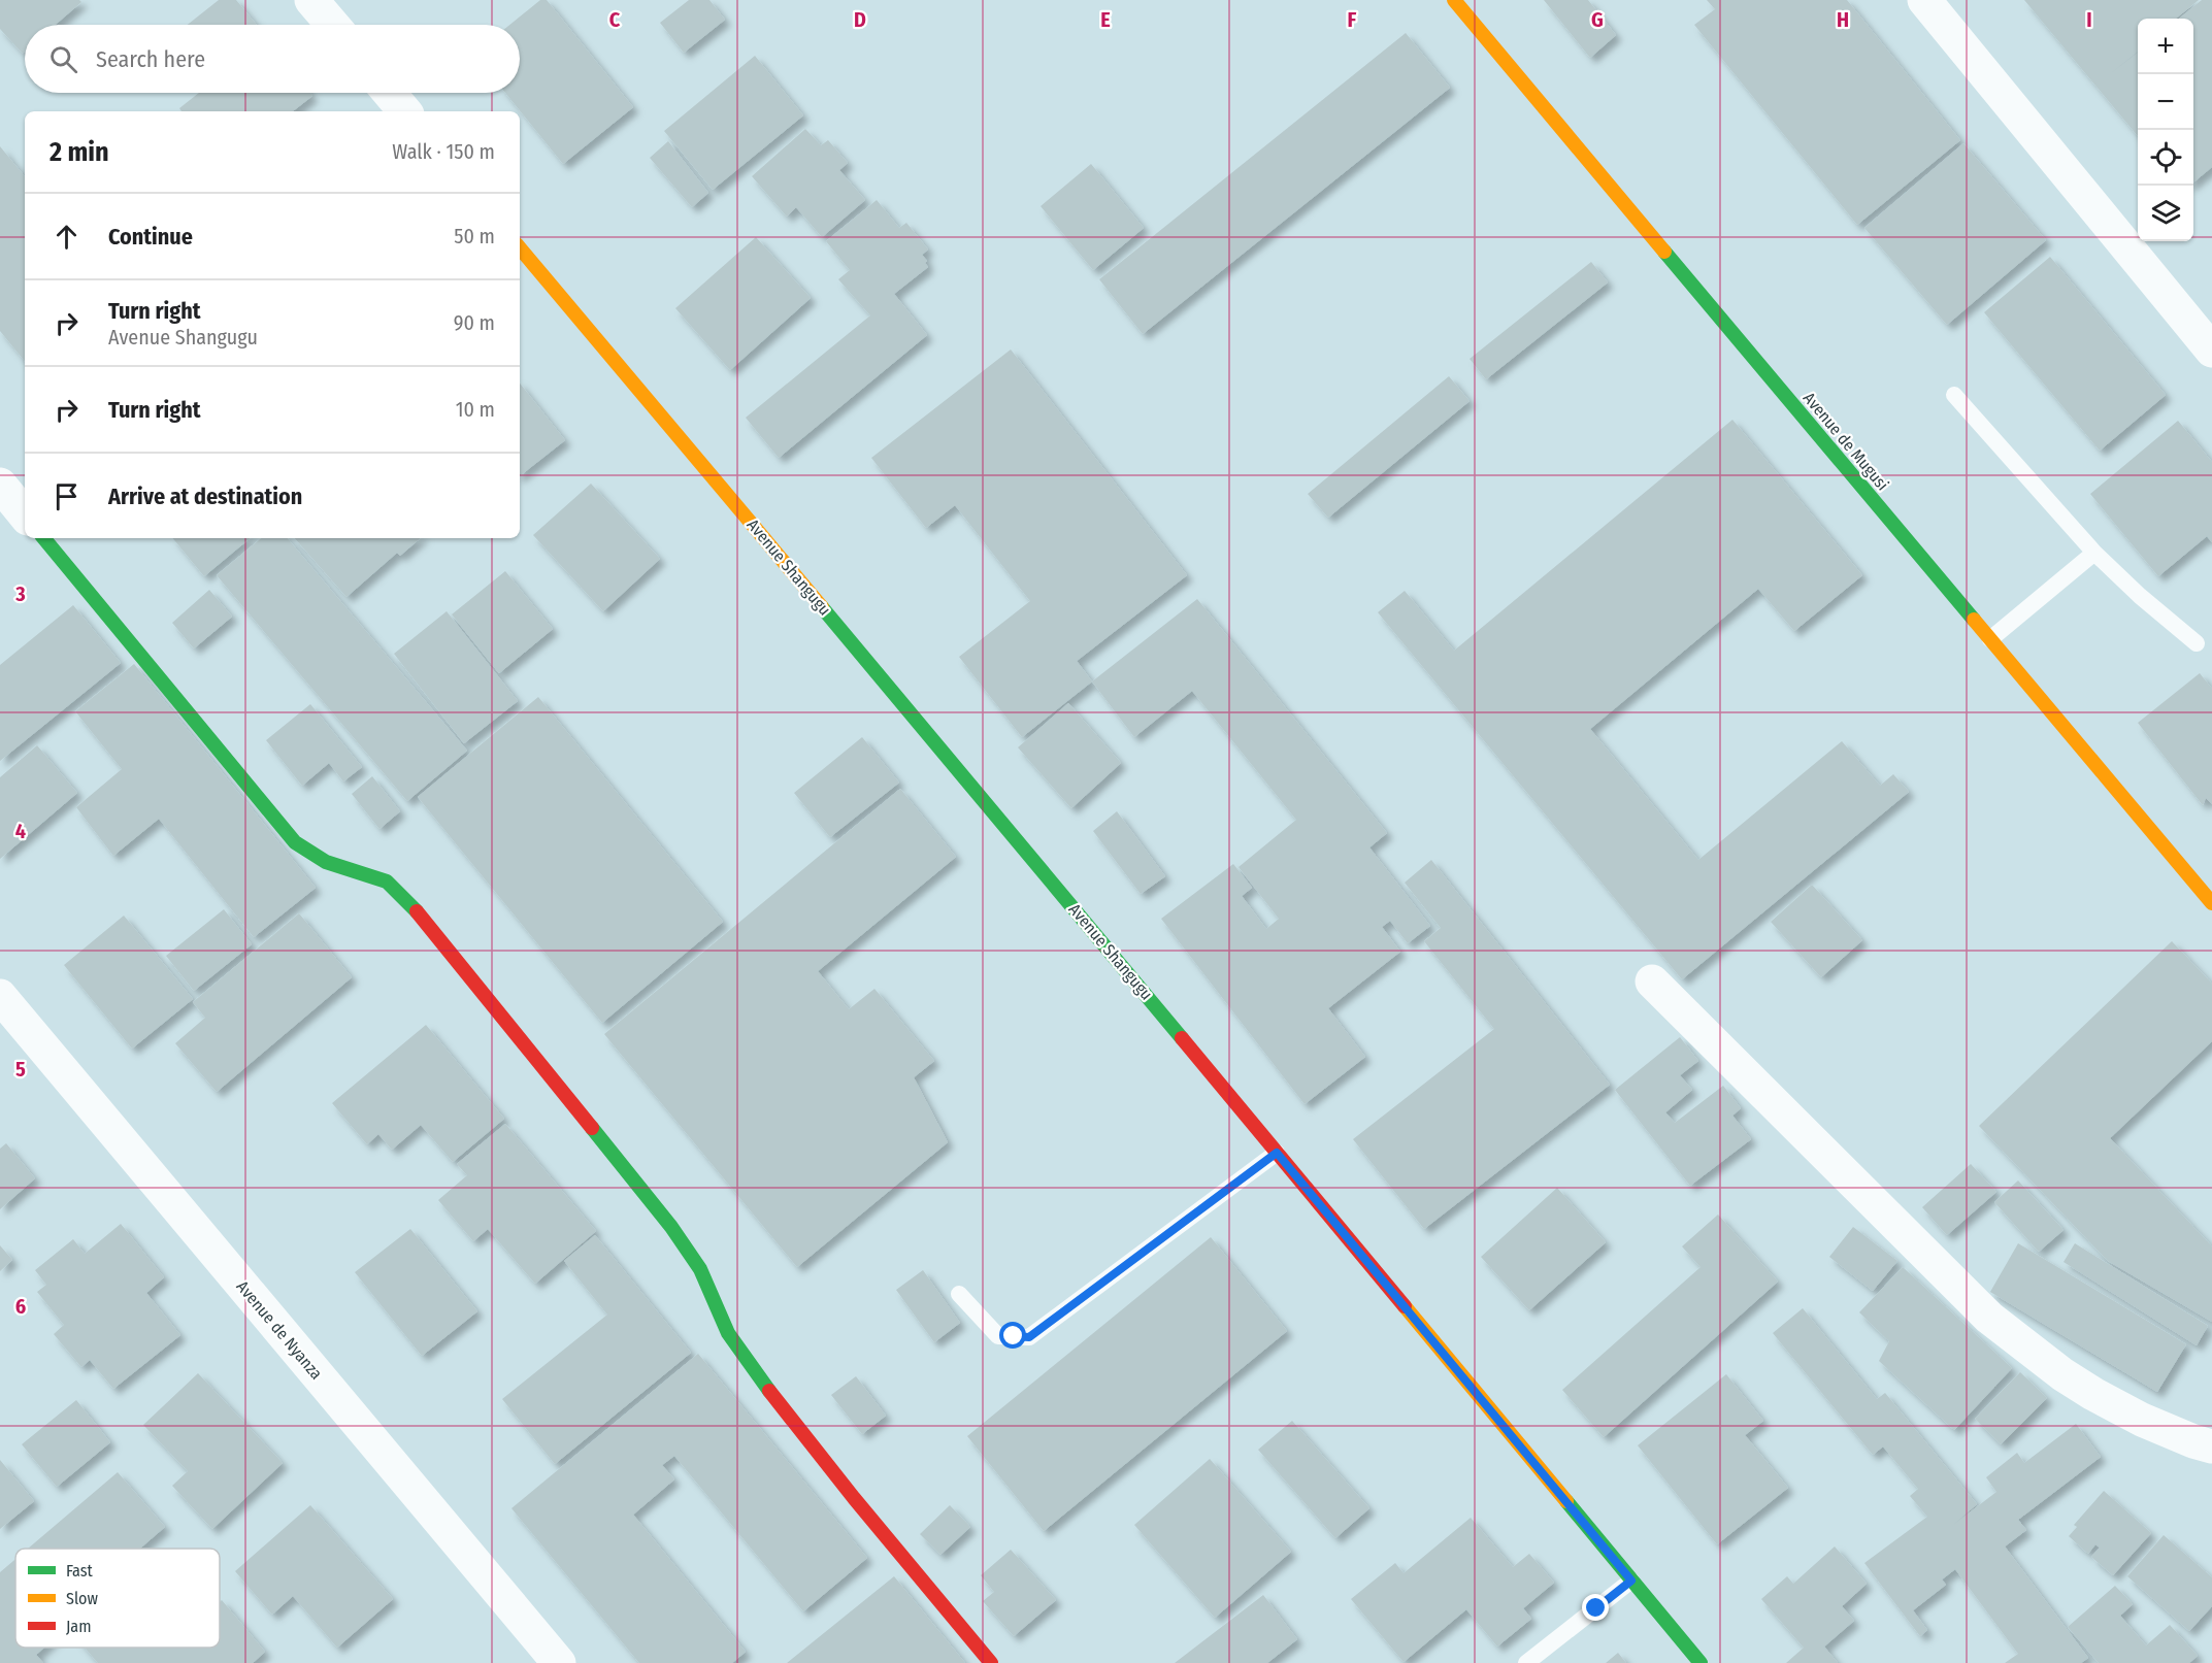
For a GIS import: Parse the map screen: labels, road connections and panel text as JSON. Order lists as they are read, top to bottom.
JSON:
{
  "streets": {
    "street": ["Avenue de Mugusi", "Avenue Shangugu", "Avenue de Nyanza"]
  },
  "legend": ["Fast", "Slow", "Jam"],
  "page": {
    "map_buttons": ["+", "−"],
    "search": "Search here",
    "heading": ["2 min", "Walk · 150 m"],
    "list": [
      ["Continue", "50 m"],
      ["Turn right", "Avenue Shangugu", "90 m"],
      ["Turn right", "10 m"],
      "Arrive at destination"
    ]
  },
  "grid": {
    "columns": [
      "C",
      "D",
      "E",
      "F",
      "G",
      "H",
      "I"
    ],
    "rows": [
      "3",
      "4",
      "5",
      "6"
    ]
  }
}
